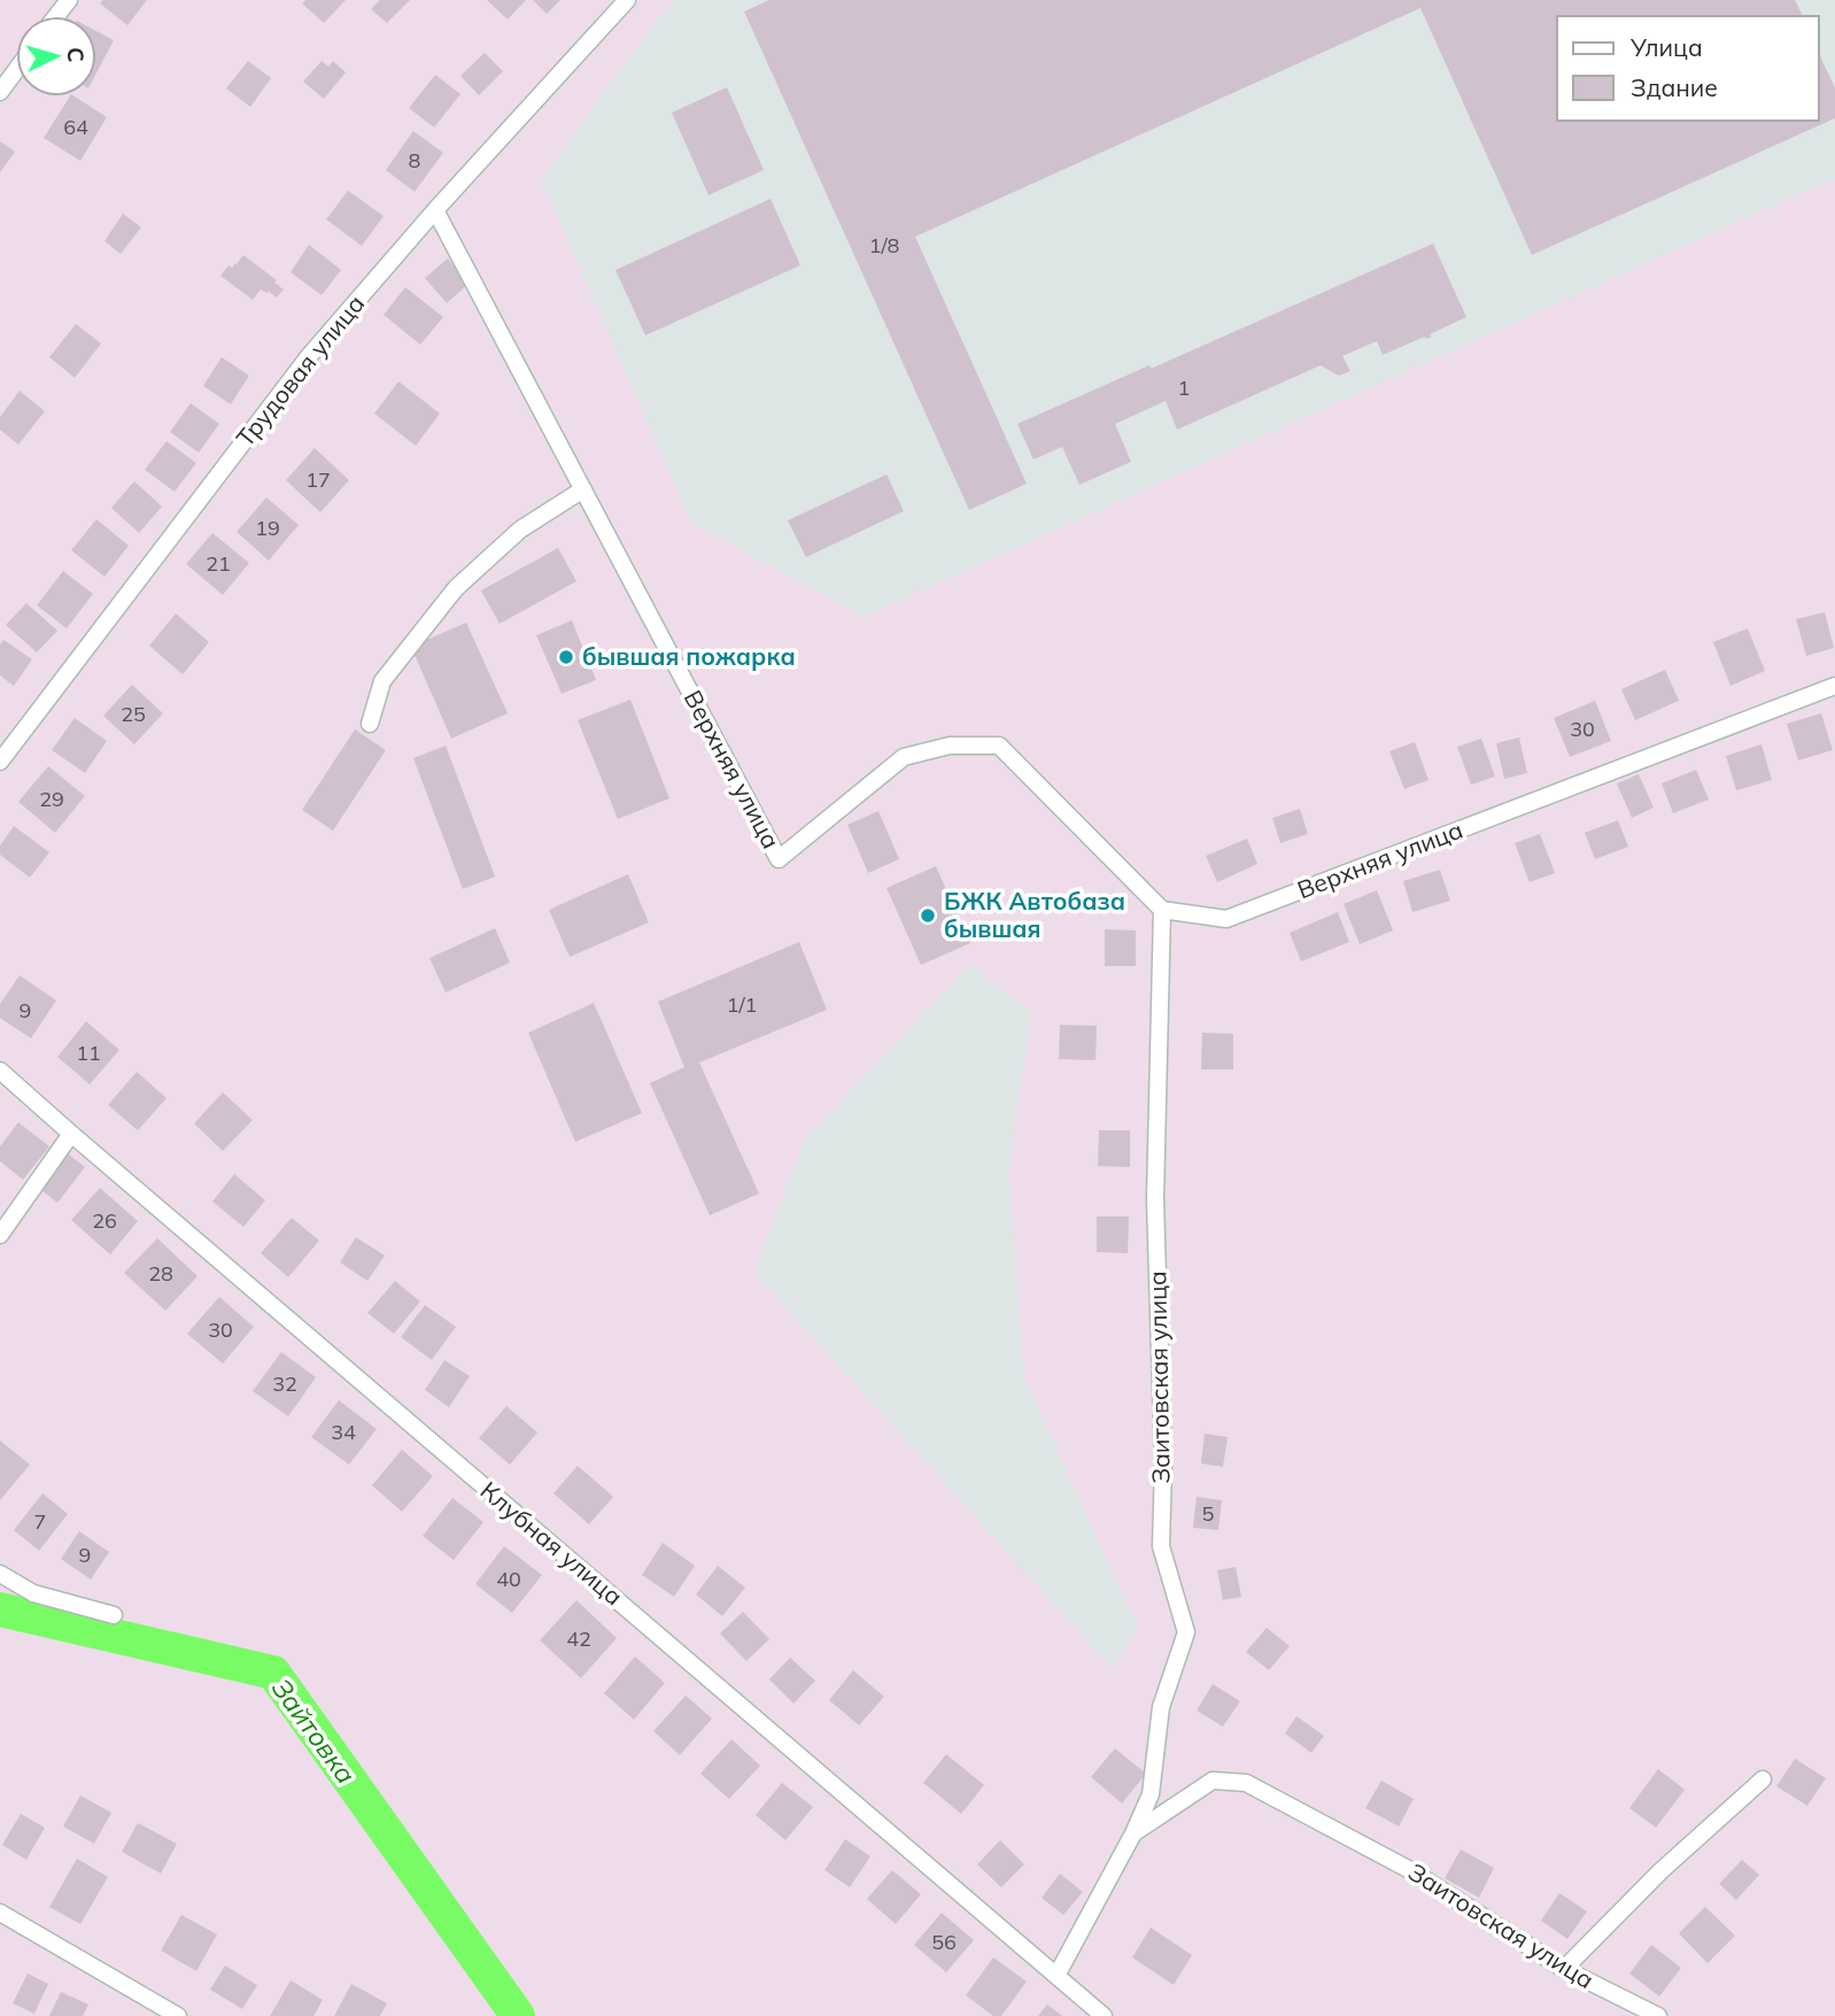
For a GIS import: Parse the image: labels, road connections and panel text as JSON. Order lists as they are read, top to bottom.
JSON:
{
  "streets": {
    "street": [
      "Трудовая улица",
      "Верхняя улица",
      "Заитовская улица",
      "Клубная улица"
    ]
  },
  "crossings": [
    ["Трудовая улица", "Верхняя улица"],
    ["Верхняя улица", "Заитовская улица"],
    ["Заитовская улица", "Клубная улица"]
  ],
  "water": ["Зайтовка"],
  "places": ["бывшая пожарка", "БЖК Автобаза бывшая"],
  "house_numbers": [
    "64",
    "8",
    "1/8",
    "1",
    "17",
    "19",
    "21",
    "25",
    "30",
    "29",
    "1/1",
    "9",
    "11",
    "26",
    "28",
    "30",
    "32",
    "34",
    "5",
    "7",
    "9",
    "40",
    "42",
    "56"
  ],
  "legend": ["Улица", "Здание"],
  "north": "right"
}
